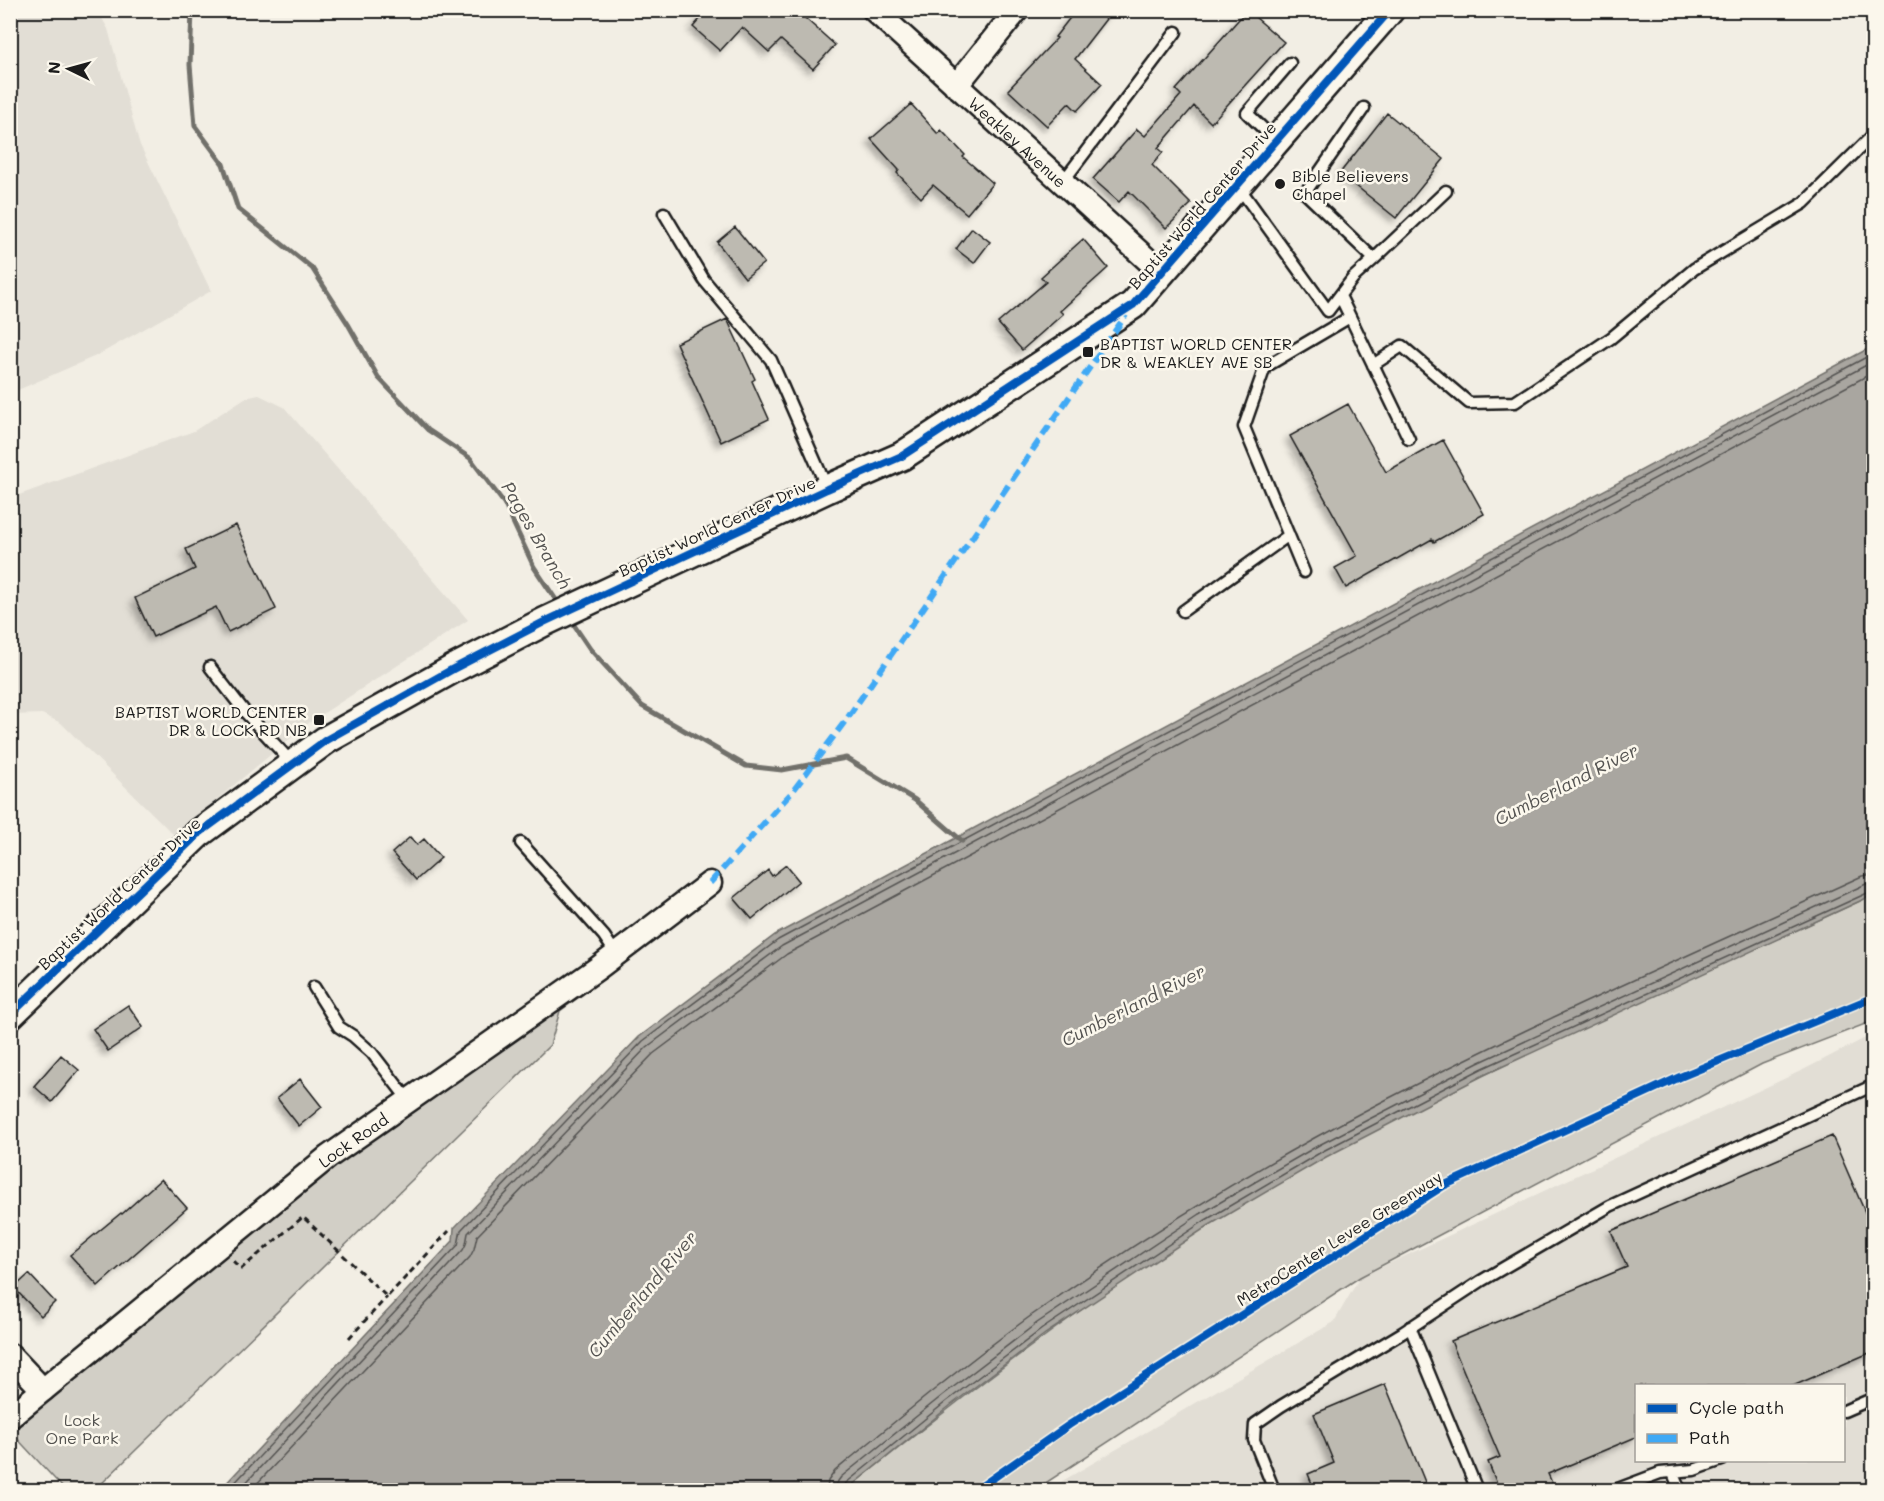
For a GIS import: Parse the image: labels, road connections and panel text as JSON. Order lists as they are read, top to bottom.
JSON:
{
  "streets": {
    "street": ["Weakley Avenue", "Baptist World Center Drive", "Lock Road"],
    "cycle path": ["MetroCenter Levee Greenway"]
  },
  "crossings": [
    ["Weakley Avenue", "Baptist World Center Drive"]
  ],
  "water": ["Pages Branch", "Cumberland River"],
  "parks": ["Lock One Park"],
  "places": {
    "other": ["Bible Believers Chapel"],
    "transit": ["BAPTIST WORLD CENTER DR & WEAKLEY AVE SB", "BAPTIST WORLD CENTER DR & LOCK RD NB"]
  },
  "legend": ["Cycle path", "Path"],
  "north": "left"
}
